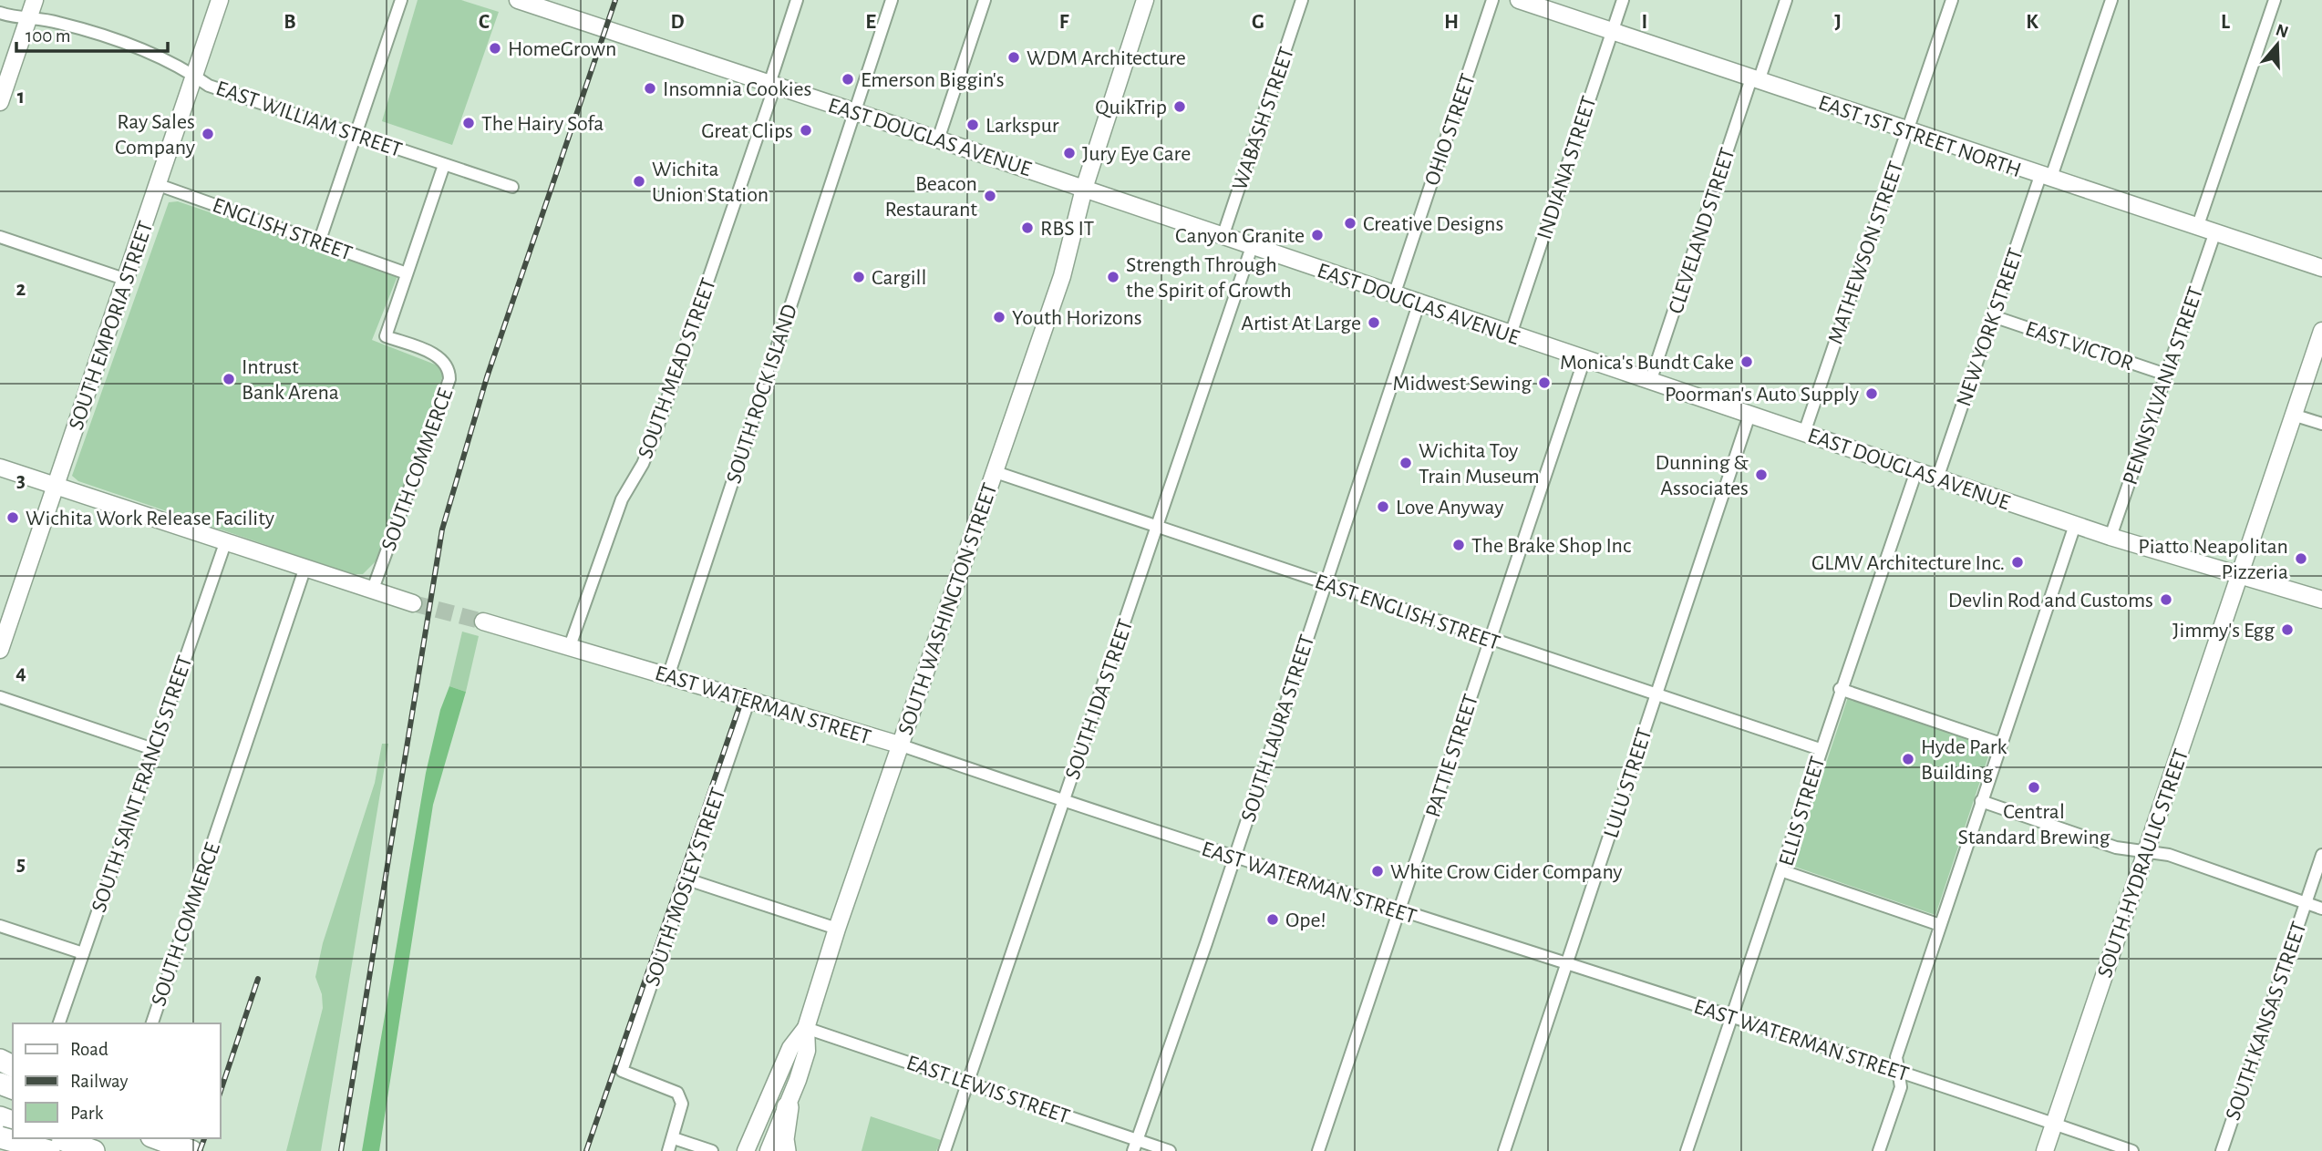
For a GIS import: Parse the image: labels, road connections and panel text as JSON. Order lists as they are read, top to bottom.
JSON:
{
  "streets": {
    "street": [
      "EAST WILLIAM STREET",
      "WABASH STREET",
      "OHIO STREET",
      "EAST 1ST STREET NORTH",
      "EAST DOUGLAS AVENUE",
      "INDIANA STREET",
      "ENGLISH STREET",
      "CLEVELAND STREET",
      "MATHEWSON STREET",
      "SOUTH EMPORIA STREET",
      "NEW YORK STREET",
      "EAST VICTOR",
      "SOUTH MEAD STREET",
      "PENNSYLVANIA STREET",
      "SOUTH ROCK ISLAND",
      "SOUTH COMMERCE",
      "SOUTH WASHINGTON STREET",
      "EAST ENGLISH STREET",
      "SOUTH IDA STREET",
      "EAST WATERMAN STREET",
      "SOUTH LAURA STREET",
      "PATTIE STREET",
      "LULU STREET",
      "SOUTH SAINT FRANCIS STREET",
      "ELLIS STREET",
      "SOUTH HYDRAULIC STREET",
      "SOUTH MOSLEY STREET",
      "SOUTH KANSAS STREET",
      "EAST LEWIS STREET"
    ]
  },
  "crossings": [
    ["EAST WILLIAM STREET", "SOUTH EMPORIA STREET"],
    ["EAST WILLIAM STREET", "SOUTH COMMERCE"],
    ["WABASH STREET", "EAST DOUGLAS AVENUE"],
    ["OHIO STREET", "EAST DOUGLAS AVENUE"],
    ["EAST 1ST STREET NORTH", "INDIANA STREET"],
    ["EAST 1ST STREET NORTH", "CLEVELAND STREET"],
    ["EAST 1ST STREET NORTH", "MATHEWSON STREET"],
    ["EAST 1ST STREET NORTH", "NEW YORK STREET"],
    ["EAST 1ST STREET NORTH", "PENNSYLVANIA STREET"],
    ["EAST DOUGLAS AVENUE", "INDIANA STREET"],
    ["EAST DOUGLAS AVENUE", "CLEVELAND STREET"],
    ["EAST DOUGLAS AVENUE", "MATHEWSON STREET"],
    ["EAST DOUGLAS AVENUE", "NEW YORK STREET"],
    ["EAST DOUGLAS AVENUE", "SOUTH MEAD STREET"],
    ["EAST DOUGLAS AVENUE", "PENNSYLVANIA STREET"],
    ["EAST DOUGLAS AVENUE", "SOUTH ROCK ISLAND"],
    ["EAST DOUGLAS AVENUE", "SOUTH WASHINGTON STREET"],
    ["EAST DOUGLAS AVENUE", "SOUTH IDA STREET"],
    ["EAST DOUGLAS AVENUE", "SOUTH LAURA STREET"],
    ["EAST DOUGLAS AVENUE", "PATTIE STREET"],
    ["EAST DOUGLAS AVENUE", "LULU STREET"],
    ["EAST DOUGLAS AVENUE", "ELLIS STREET"],
    ["EAST DOUGLAS AVENUE", "SOUTH HYDRAULIC STREET"],
    ["ENGLISH STREET", "SOUTH EMPORIA STREET"],
    ["ENGLISH STREET", "SOUTH COMMERCE"],
    ["NEW YORK STREET", "EAST VICTOR"],
    ["EAST VICTOR", "PENNSYLVANIA STREET"],
    ["SOUTH MEAD STREET", "EAST WATERMAN STREET"],
    ["SOUTH ROCK ISLAND", "EAST WATERMAN STREET"],
    ["SOUTH WASHINGTON STREET", "EAST ENGLISH STREET"],
    ["SOUTH WASHINGTON STREET", "EAST WATERMAN STREET"],
    ["SOUTH WASHINGTON STREET", "EAST LEWIS STREET"],
    ["EAST ENGLISH STREET", "SOUTH IDA STREET"],
    ["EAST ENGLISH STREET", "SOUTH LAURA STREET"],
    ["EAST ENGLISH STREET", "PATTIE STREET"],
    ["EAST ENGLISH STREET", "LULU STREET"],
    ["EAST ENGLISH STREET", "ELLIS STREET"],
    ["SOUTH IDA STREET", "EAST WATERMAN STREET"],
    ["SOUTH IDA STREET", "EAST LEWIS STREET"],
    ["EAST WATERMAN STREET", "SOUTH LAURA STREET"],
    ["EAST WATERMAN STREET", "PATTIE STREET"],
    ["EAST WATERMAN STREET", "LULU STREET"],
    ["EAST WATERMAN STREET", "ELLIS STREET"],
    ["EAST WATERMAN STREET", "SOUTH HYDRAULIC STREET"],
    ["EAST WATERMAN STREET", "SOUTH MOSLEY STREET"],
    ["SOUTH LAURA STREET", "EAST LEWIS STREET"]
  ],
  "places": [
    "HomeGrown",
    "WDM Architecture",
    "Emerson Biggin's",
    "Insomnia Cookies",
    "QuikTrip",
    "The Hairy Sofa",
    "Larkspur",
    "Great Clips",
    "Ray Sales Company",
    "Jury Eye Care",
    "Wichita Union Station",
    "Beacon Restaurant",
    "Creative Designs",
    "RBS IT",
    "Canyon Granite",
    "Cargill",
    "Strength Through the Spirit of Growth",
    "Youth Horizons",
    "Artist At Large",
    "Monica's Bundt Cake",
    "Intrust Bank Arena",
    "Midwest Sewing",
    "Poorman's Auto Supply",
    "Wichita Toy Train Museum",
    "Dunning & Associates",
    "Love Anyway",
    "Wichita Work Release Facility",
    "The Brake Shop Inc",
    "Piatto Neapolitan Pizzeria",
    "GLMV Architecture Inc.",
    "Devlin Rod and Customs",
    "Jimmy's Egg",
    "Hyde Park Building",
    "Central Standard Brewing",
    "White Crow Cider Company",
    "Ope!"
  ],
  "legend": ["Road", "Railway", "Park"],
  "scale_bar": "100 m",
  "north": "top",
  "grid": {
    "columns": [
      "B",
      "C",
      "D",
      "E",
      "F",
      "G",
      "H",
      "I",
      "J",
      "K",
      "L"
    ],
    "rows": [
      "1",
      "2",
      "3",
      "4",
      "5"
    ]
  }
}
